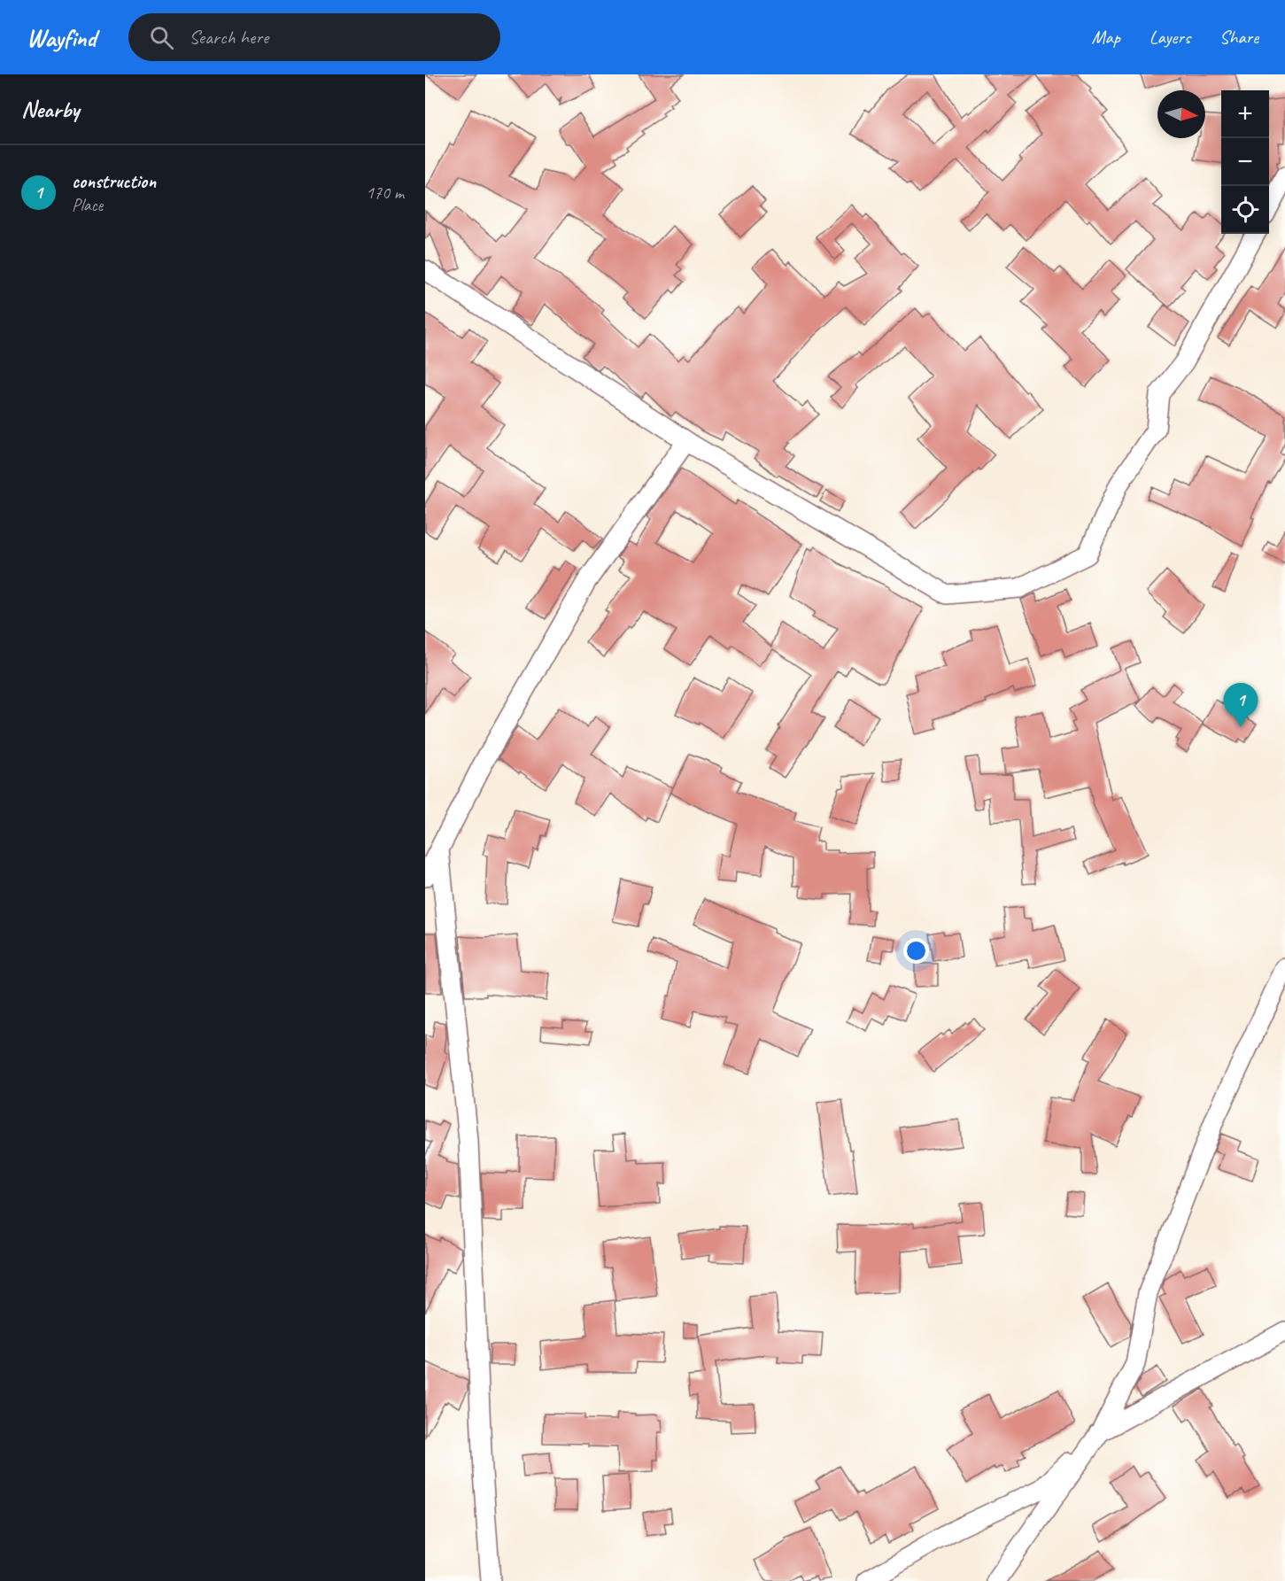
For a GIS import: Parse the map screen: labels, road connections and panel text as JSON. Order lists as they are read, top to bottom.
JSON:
{
  "north": "right",
  "page": {
    "header": "Wayfind",
    "search": "Search here",
    "nav": ["Map", "Layers", "Share"],
    "heading": "Nearby",
    "map_buttons": ["+", "−"],
    "list": [
      {
        "mark": "1",
        "name": "construction",
        "note": "Place",
        "value": "170 m"
      }
    ],
    "pins": "1"
  }
}
